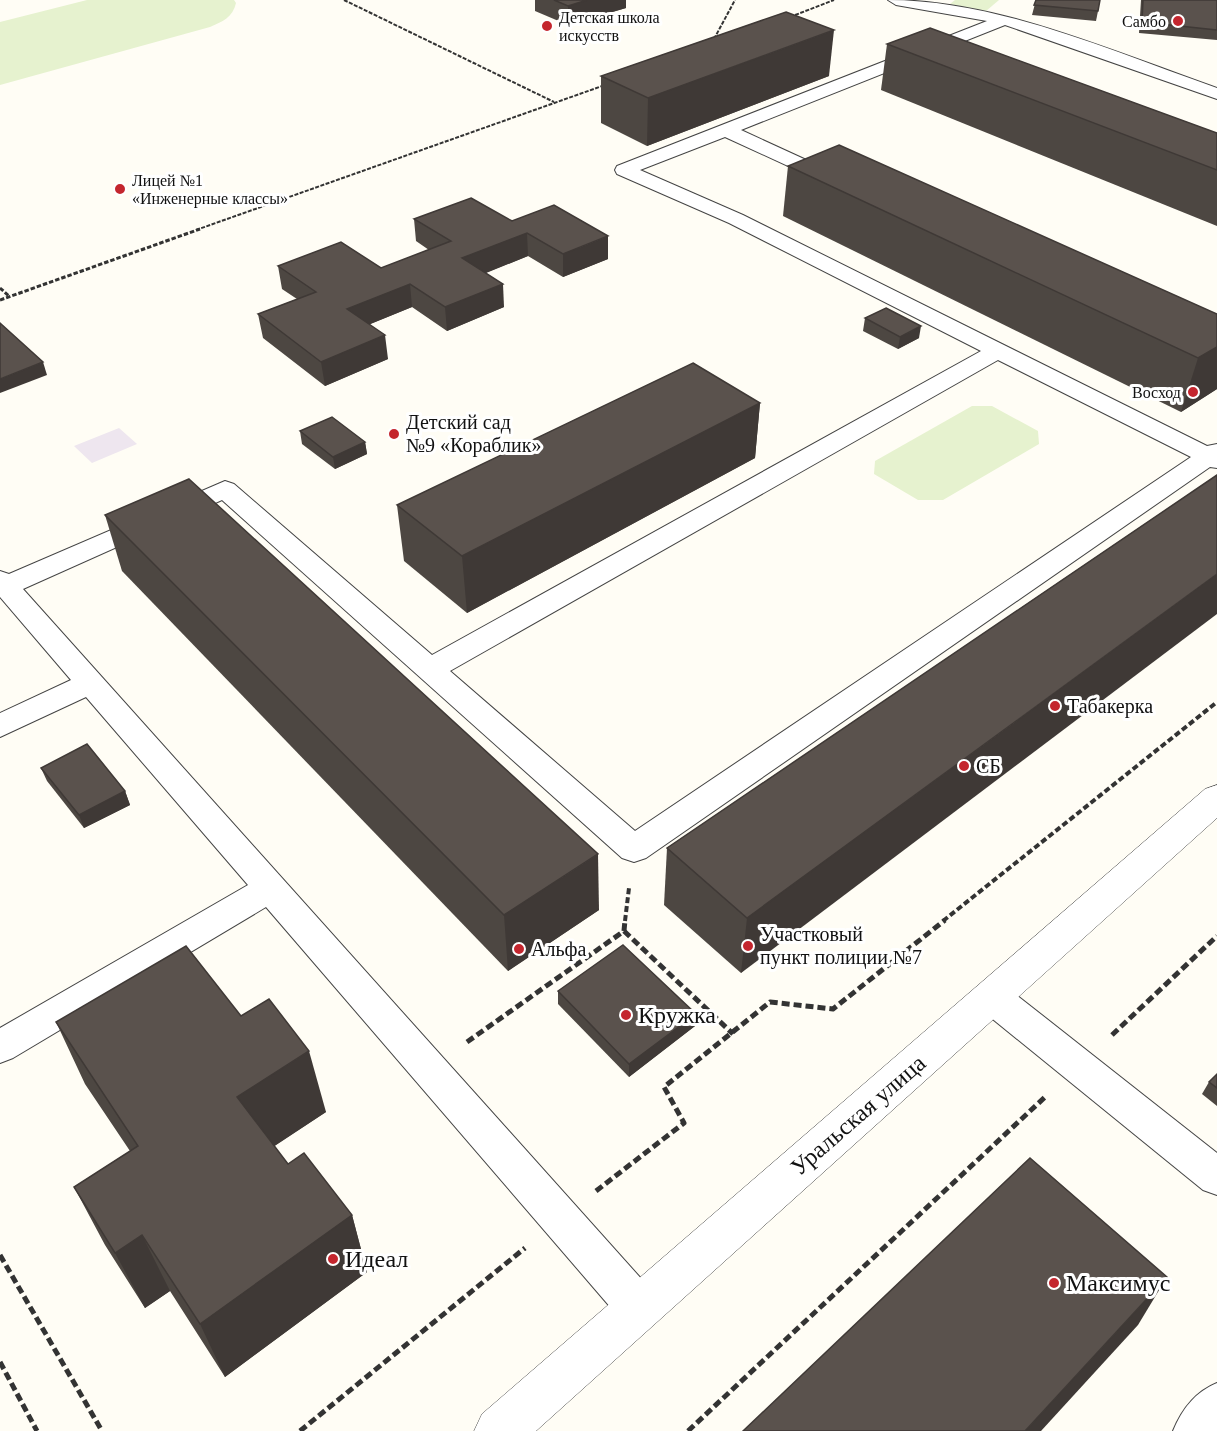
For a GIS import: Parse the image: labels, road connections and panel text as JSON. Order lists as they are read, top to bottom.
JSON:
{
  "streets": {
    "street": ["Уральская улица"]
  },
  "places": [
    "Самбо",
    "Детская школа искусств",
    "Лицей №1 «Инженерные классы»",
    "Восход",
    "Детский сад №9 «Кораблик»",
    "Табакерка",
    "СБ",
    "Участковый пункт полиции №7",
    "Альфа",
    "Кружка",
    "Идеал",
    "Максимус"
  ]
}
